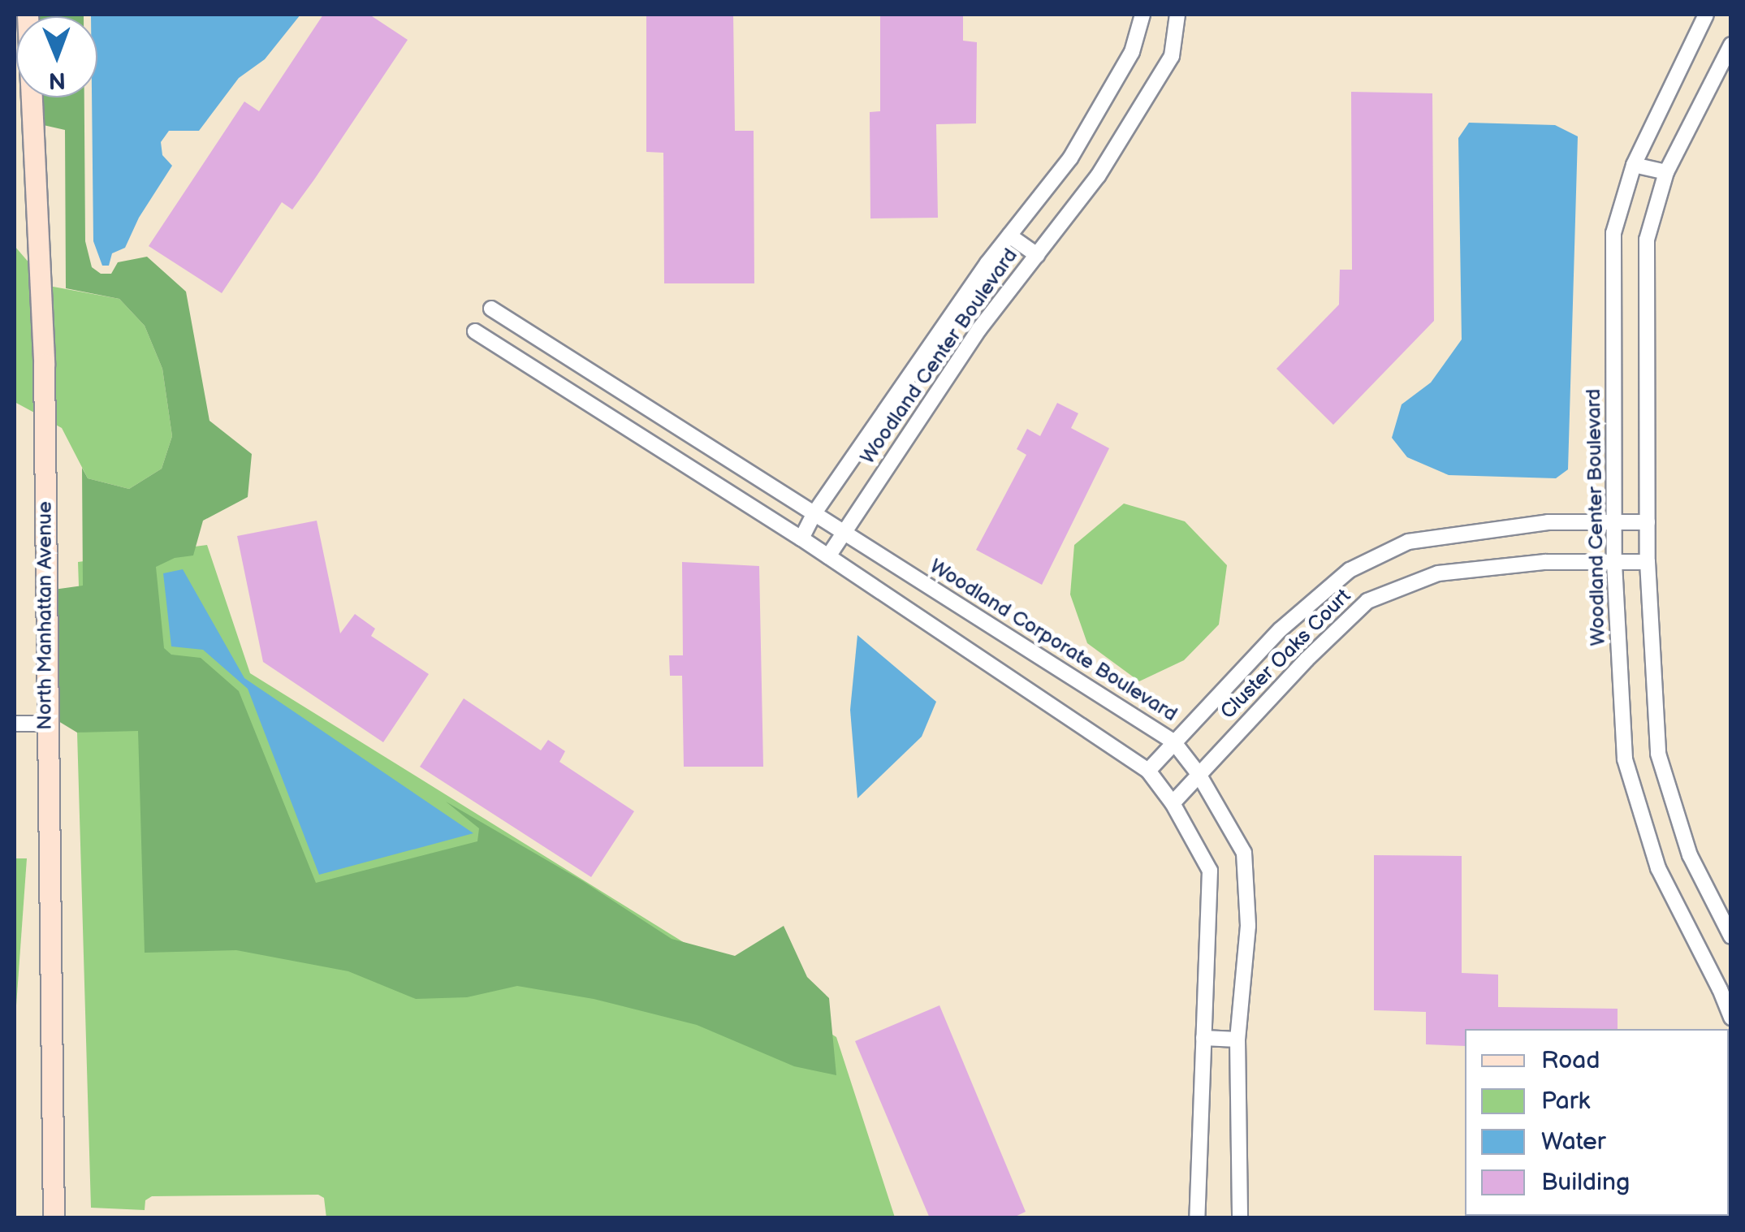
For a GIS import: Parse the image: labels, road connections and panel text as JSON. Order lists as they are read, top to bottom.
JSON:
{
  "streets": {
    "street": [
      "Woodland Center Boulevard",
      "North Manhattan Avenue",
      "Woodland Corporate Boulevard",
      "Cluster Oaks Court"
    ]
  },
  "crossings": [
    ["Woodland Center Boulevard", "Woodland Corporate Boulevard"],
    ["Woodland Center Boulevard", "Cluster Oaks Court"],
    ["Woodland Corporate Boulevard", "Cluster Oaks Court"]
  ],
  "legend": [
    "Road",
    "Park",
    "Water",
    "Building"
  ],
  "north": "bottom"
}
